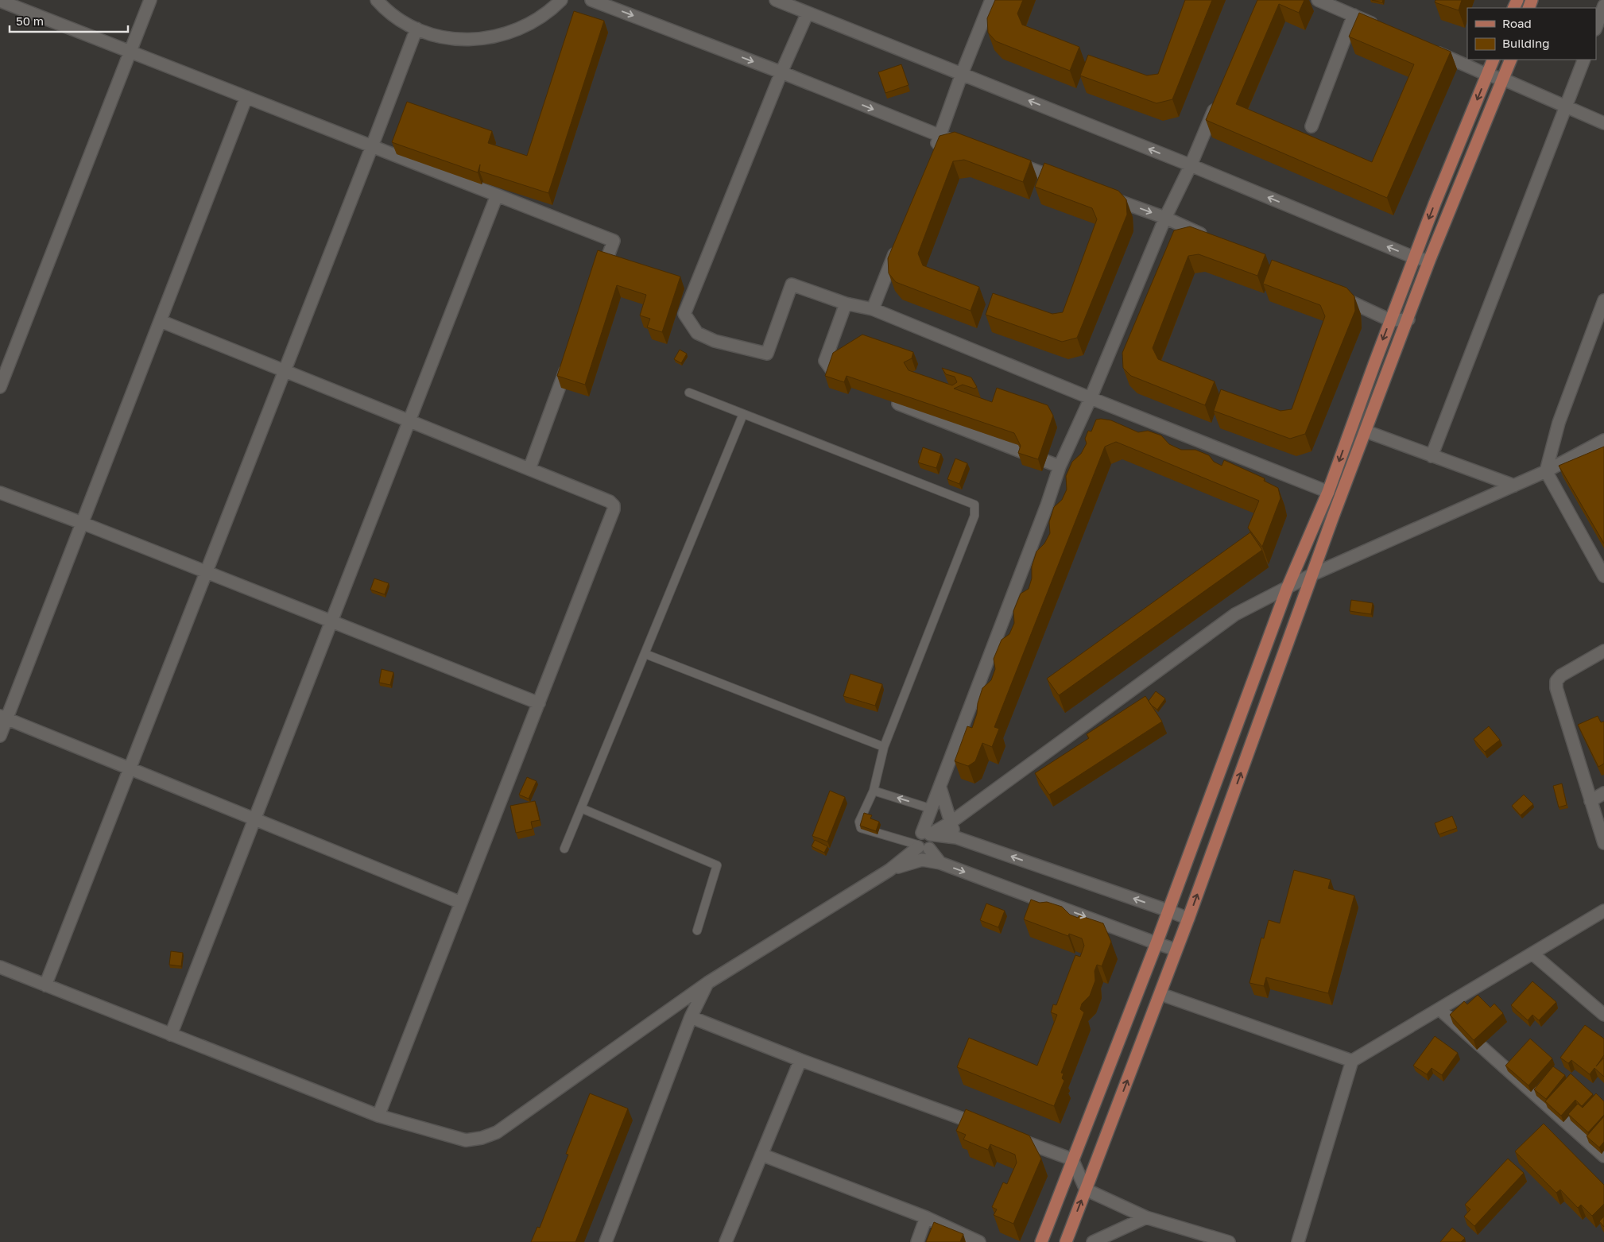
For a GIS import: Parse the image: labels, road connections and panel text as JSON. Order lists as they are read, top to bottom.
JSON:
{
  "legend": ["Road", "Building"],
  "scale_bar": "50 m"
}
